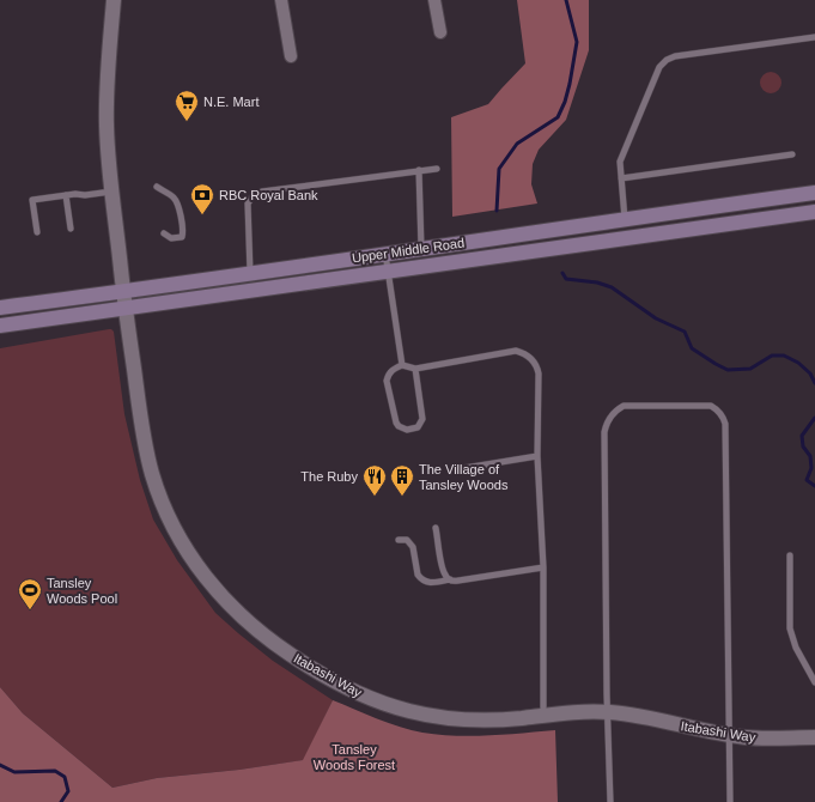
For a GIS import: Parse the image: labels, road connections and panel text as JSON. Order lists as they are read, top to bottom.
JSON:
{
  "streets": {
    "main road": ["Upper Middle Road"],
    "street": ["Itabashi Way"]
  },
  "crossings": [
    ["Upper Middle Road", "Itabashi Way"]
  ],
  "parks": ["Tansley Woods Forest"],
  "places": {
    "supermarket": ["N.E. Mart"],
    "bank": ["RBC Royal Bank"],
    "restaurant": ["The Ruby"],
    "building": ["The Village of Tansley Woods"],
    "sports": ["Tansley Woods Pool"]
  }
}
